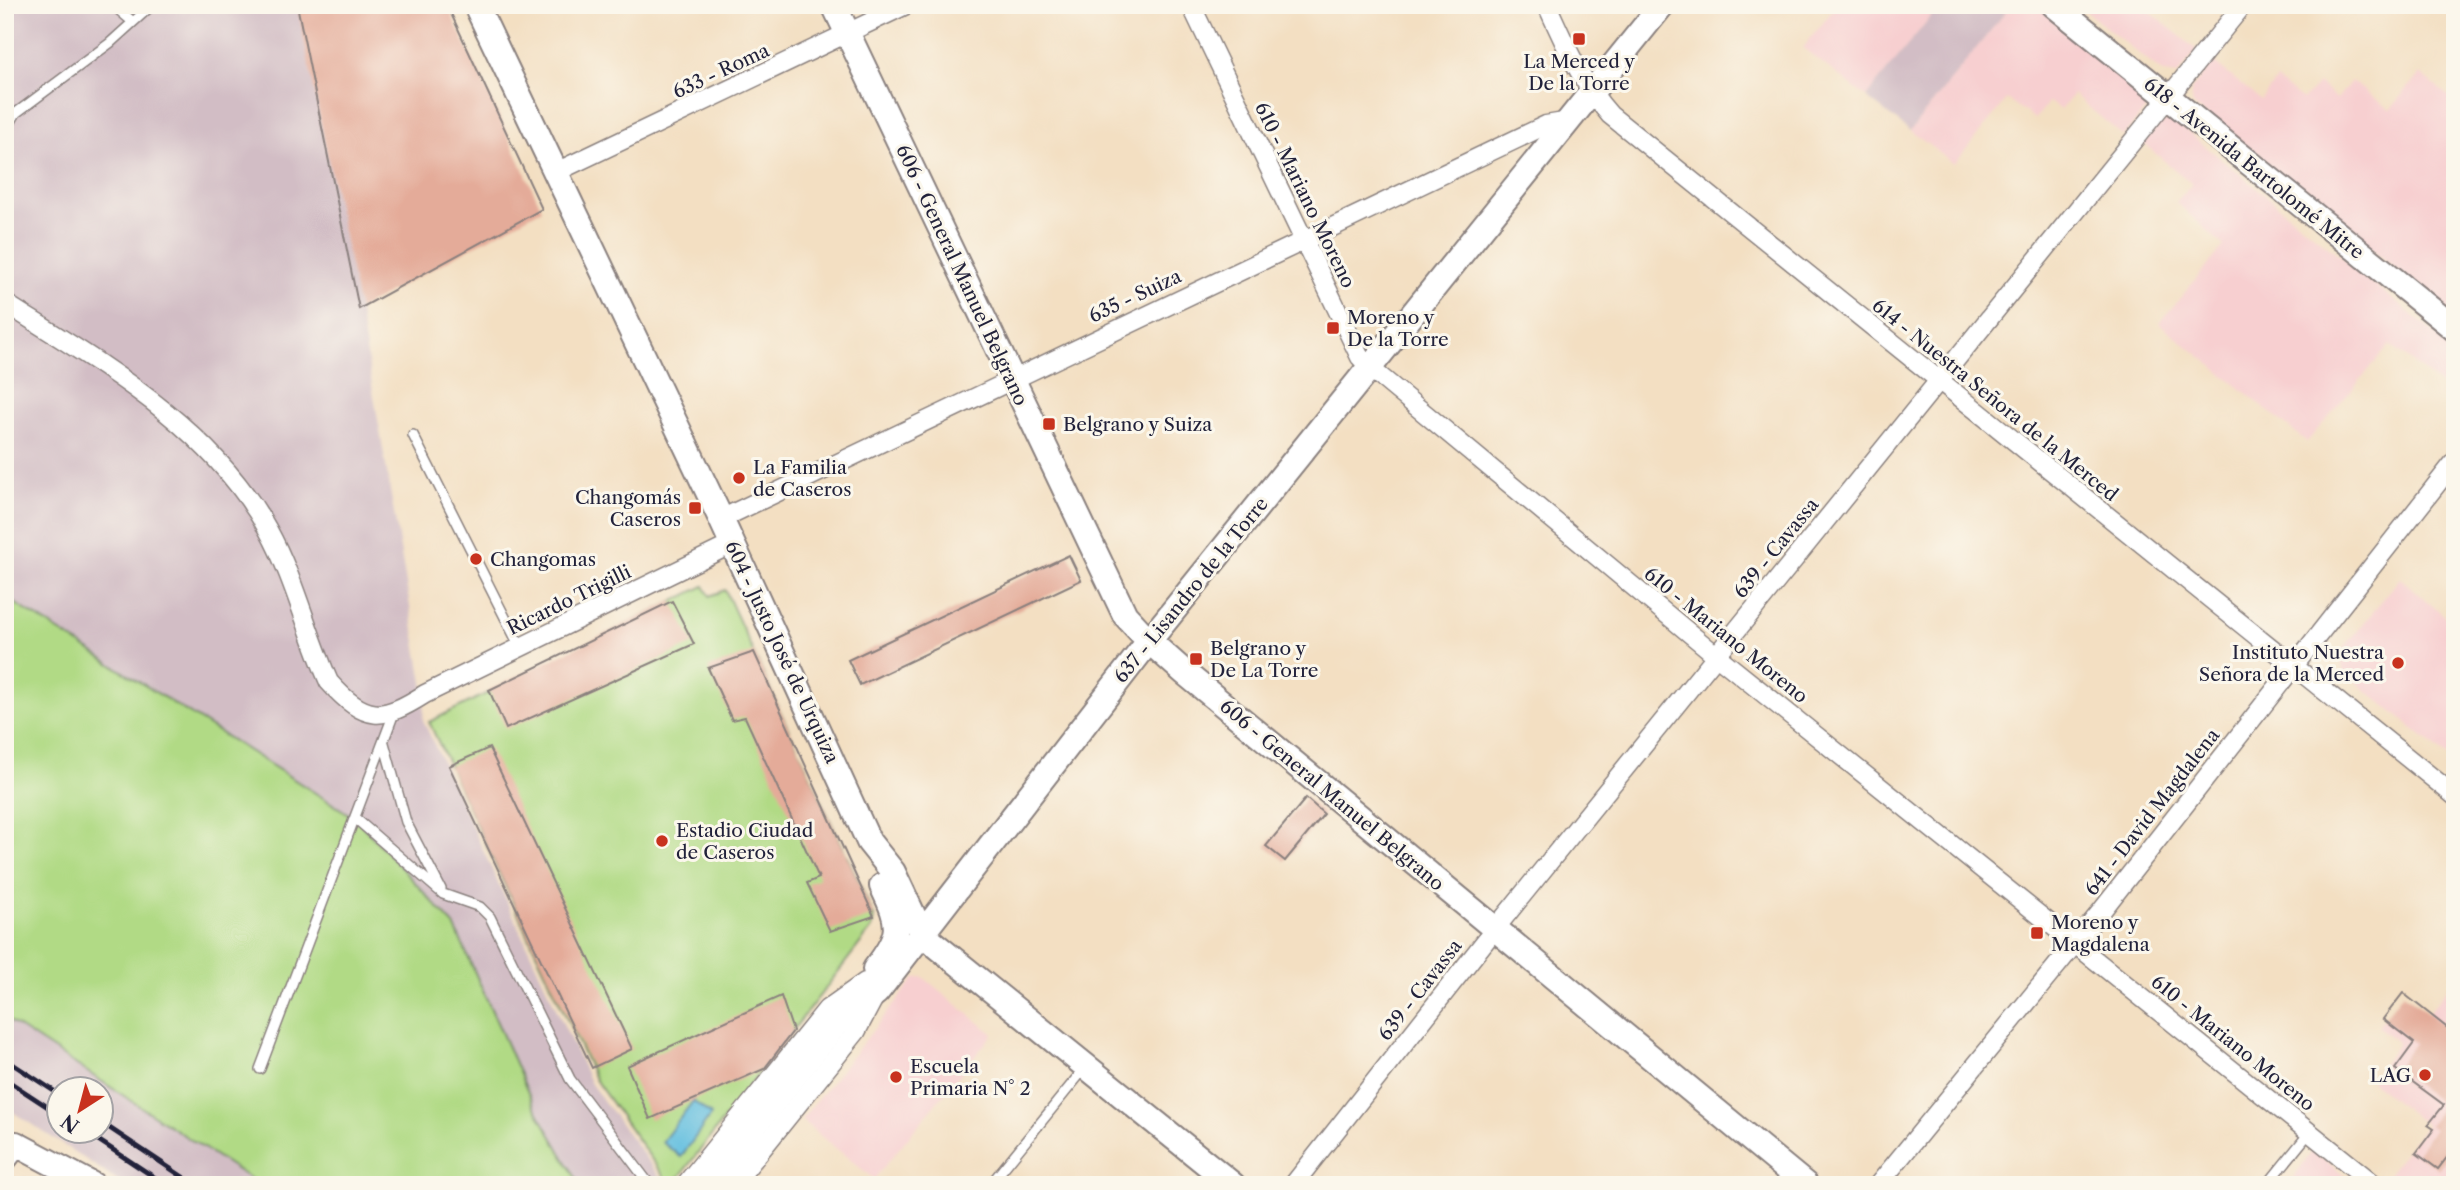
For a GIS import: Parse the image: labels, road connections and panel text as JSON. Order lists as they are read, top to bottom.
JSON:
{
  "streets": {
    "street": [
      "633 - Roma",
      "618 - Avenida Bartolomé Mitre",
      "610 - Mariano Moreno",
      "606 - General Manuel Belgrano",
      "635 - Suiza",
      "614 - Nuestra Señora de la Merced",
      "639 - Cavassa",
      "637 - Lisandro de la Torre",
      "Ricardo Trigilli",
      "604 - Justo José de Urquiza",
      "641 - David Magdalena"
    ]
  },
  "crossings": [
    ["633 - Roma", "606 - General Manuel Belgrano"],
    ["633 - Roma", "604 - Justo José de Urquiza"],
    ["618 - Avenida Bartolomé Mitre", "639 - Cavassa"],
    ["610 - Mariano Moreno", "635 - Suiza"],
    ["610 - Mariano Moreno", "639 - Cavassa"],
    ["610 - Mariano Moreno", "637 - Lisandro de la Torre"],
    ["610 - Mariano Moreno", "641 - David Magdalena"],
    ["606 - General Manuel Belgrano", "635 - Suiza"],
    ["606 - General Manuel Belgrano", "639 - Cavassa"],
    ["606 - General Manuel Belgrano", "637 - Lisandro de la Torre"],
    ["635 - Suiza", "637 - Lisandro de la Torre"],
    ["635 - Suiza", "604 - Justo José de Urquiza"],
    ["614 - Nuestra Señora de la Merced", "639 - Cavassa"],
    ["614 - Nuestra Señora de la Merced", "637 - Lisandro de la Torre"],
    ["614 - Nuestra Señora de la Merced", "641 - David Magdalena"],
    ["637 - Lisandro de la Torre", "604 - Justo José de Urquiza"],
    ["Ricardo Trigilli", "604 - Justo José de Urquiza"]
  ],
  "places": {
    "transit": [
      "La Merced y De la Torre",
      "Moreno y De la Torre",
      "Belgrano y Suiza",
      "Changomás Caseros",
      "Belgrano y De La Torre",
      "Moreno y Magdalena"
    ],
    "other": [
      "La Familia de Caseros",
      "Changomas",
      "Instituto Nuestra Señora de la Merced",
      "Estadio Ciudad de Caseros",
      "LAG",
      "Escuela Primaria N° 2"
    ]
  },
  "north": "bottom left"
}
